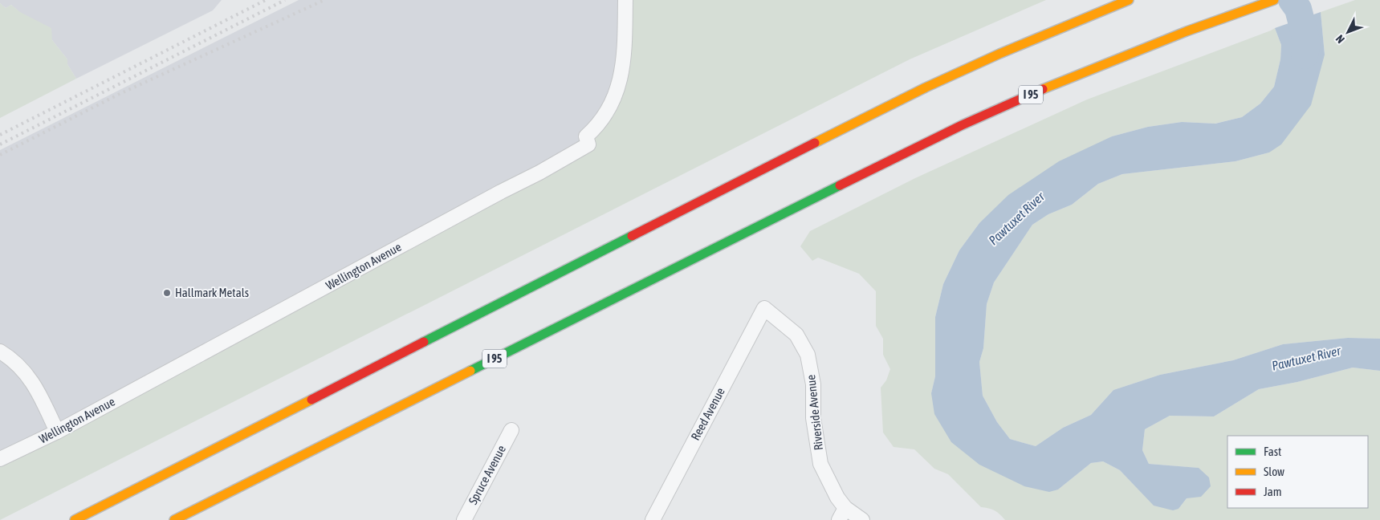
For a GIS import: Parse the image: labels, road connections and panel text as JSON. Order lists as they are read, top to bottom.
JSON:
{
  "streets": {
    "highway": ["I 95"],
    "street": [
      "Wellington Avenue",
      "Riverside Avenue",
      "Reed Avenue",
      "Spruce Avenue"
    ]
  },
  "crossings": [
    ["Riverside Avenue", "Reed Avenue"]
  ],
  "water": ["Pawtuxet River"],
  "places": ["Hallmark Metals"],
  "legend": ["Fast", "Slow", "Jam"],
  "north": "bottom left"
}
